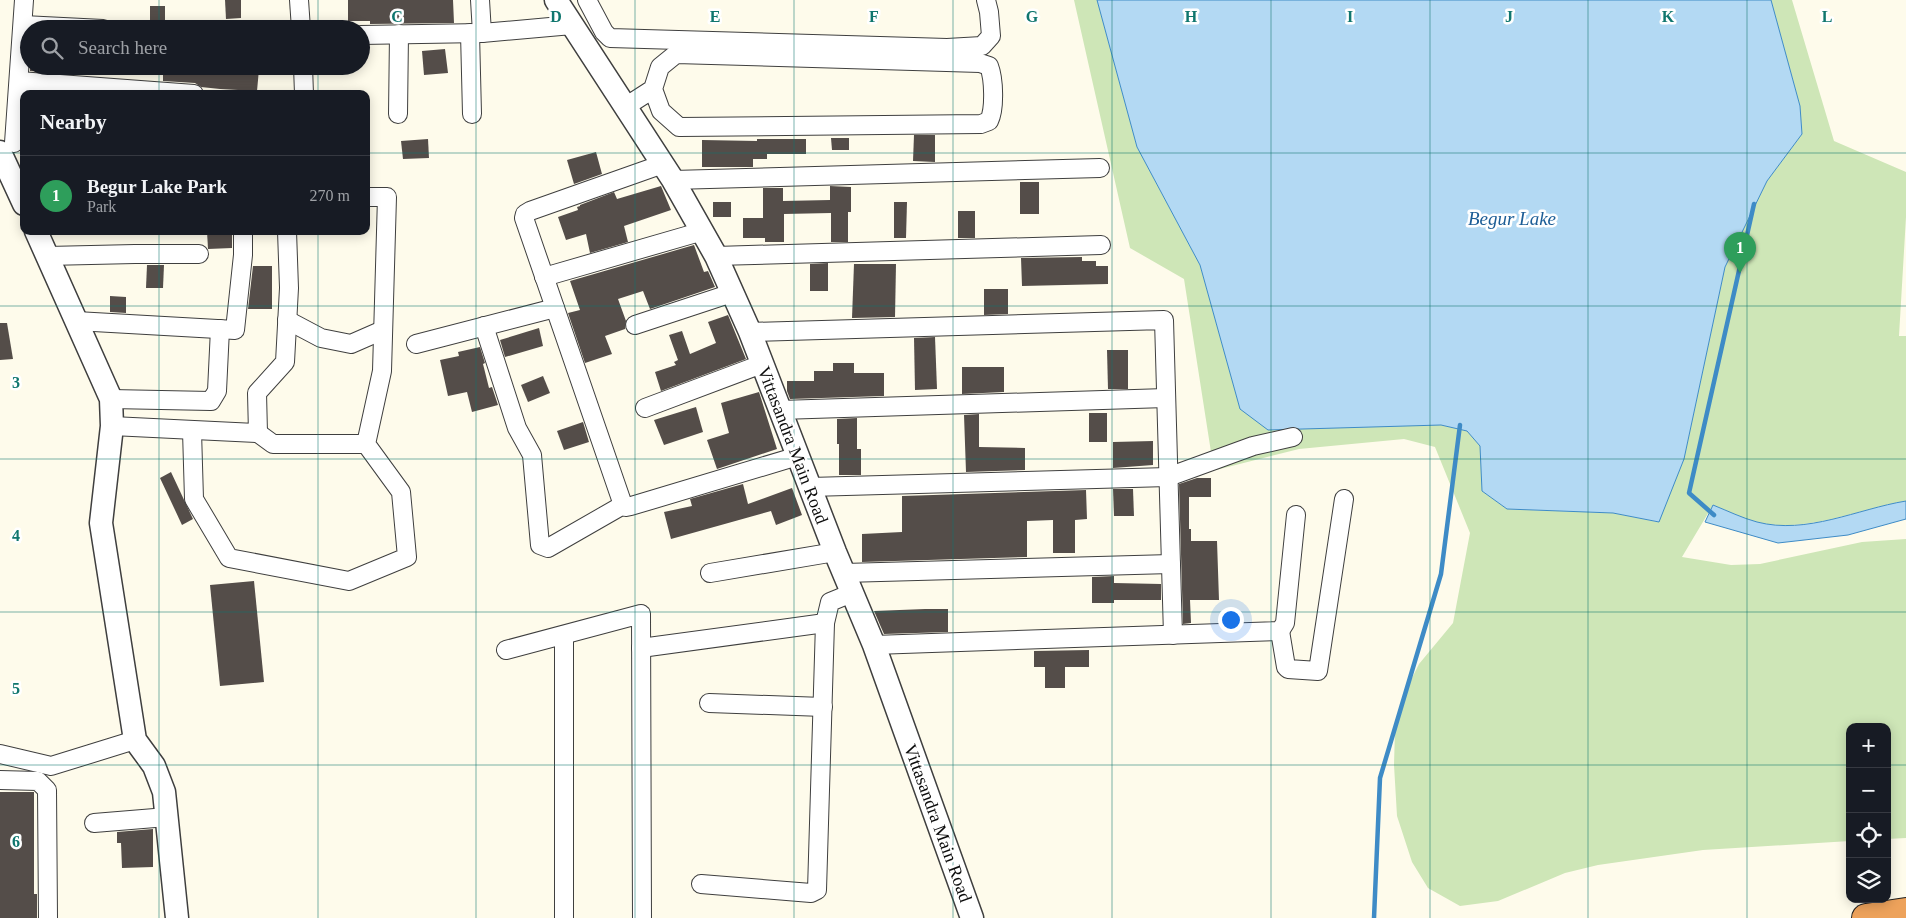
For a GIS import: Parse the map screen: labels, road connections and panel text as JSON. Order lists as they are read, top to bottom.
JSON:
{
  "streets": {
    "street": ["Vittasandra Main Road"]
  },
  "water": ["Begur Lake"],
  "page": {
    "search": "Search here",
    "heading": "Nearby",
    "list": [
      {
        "mark": "1",
        "name": "Begur Lake Park",
        "note": "Park",
        "value": "270 m"
      }
    ],
    "pins": "1",
    "map_buttons": ["+", "−"]
  },
  "grid": {
    "columns": [
      "C",
      "D",
      "E",
      "F",
      "G",
      "H",
      "I",
      "J",
      "K",
      "L"
    ],
    "rows": [
      "3",
      "4",
      "5",
      "6"
    ]
  }
}
